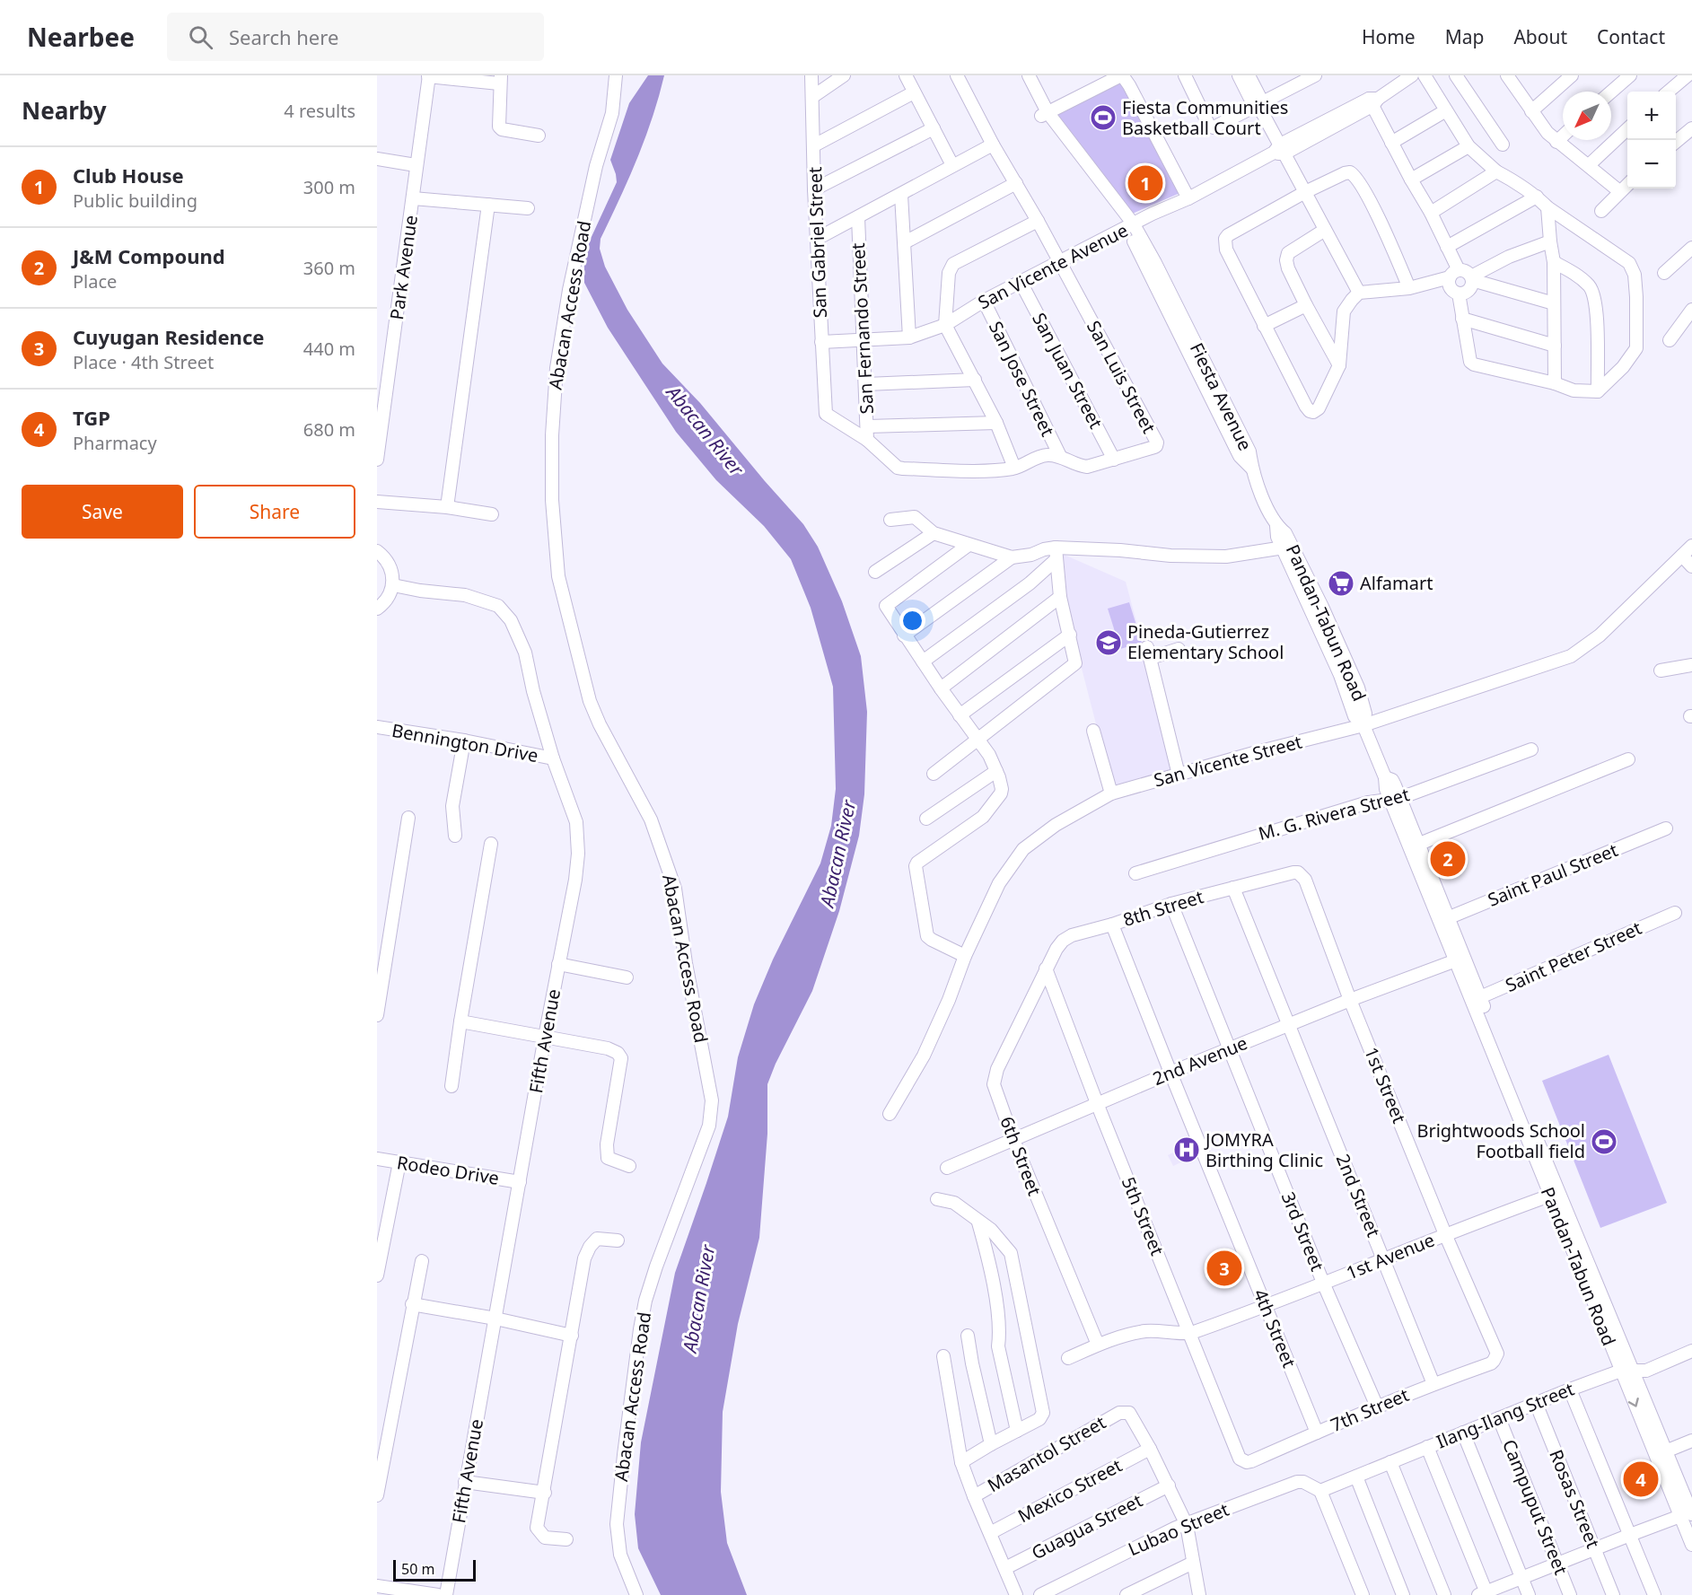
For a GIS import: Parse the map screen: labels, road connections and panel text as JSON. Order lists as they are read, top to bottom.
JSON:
{
  "streets": {
    "street": [
      "San Gabriel Street",
      "San Vicente Avenue",
      "Park Avenue",
      "Abacan Access Road",
      "San Fernando Street",
      "San Juan Street",
      "San Luis Street",
      "San Jose Street",
      "Fiesta Avenue",
      "Pandan-Tabun Road",
      "Bennington Drive",
      "San Vicente Street",
      "M. G. Rivera Street",
      "Saint Paul Street",
      "8th Street",
      "Saint Peter Street",
      "Fifth Avenue",
      "2nd Avenue",
      "1st Street",
      "6th Street",
      "Rodeo Drive",
      "2nd Street",
      "5th Street",
      "3rd Street",
      "1st Avenue",
      "4th Street",
      "7th Street",
      "Ilang-Ilang Street",
      "Masantol Street",
      "Mexico Street",
      "Rosas Street",
      "Campuput Street",
      "Guagua Street",
      "Lubao Street"
    ]
  },
  "crossings": [
    ["San Gabriel Street", "San Vicente Avenue"],
    ["San Gabriel Street", "San Luis Street"],
    ["San Vicente Avenue", "San Fernando Street"],
    ["San Vicente Avenue", "San Juan Street"],
    ["San Vicente Avenue", "San Luis Street"],
    ["San Vicente Avenue", "San Jose Street"],
    ["San Vicente Avenue", "Fiesta Avenue"],
    ["San Fernando Street", "San Luis Street"],
    ["San Juan Street", "San Luis Street"],
    ["San Luis Street", "San Jose Street"],
    ["Fiesta Avenue", "Pandan-Tabun Road"],
    ["Pandan-Tabun Road", "San Vicente Street"],
    ["Pandan-Tabun Road", "M. G. Rivera Street"],
    ["Pandan-Tabun Road", "Saint Paul Street"],
    ["Pandan-Tabun Road", "Saint Peter Street"],
    ["Pandan-Tabun Road", "2nd Avenue"],
    ["Pandan-Tabun Road", "1st Avenue"],
    ["Pandan-Tabun Road", "Ilang-Ilang Street"],
    ["Bennington Drive", "Fifth Avenue"],
    ["8th Street", "1st Street"],
    ["8th Street", "6th Street"],
    ["8th Street", "2nd Street"],
    ["8th Street", "5th Street"],
    ["8th Street", "3rd Street"],
    ["8th Street", "4th Street"],
    ["Fifth Avenue", "Rodeo Drive"],
    ["2nd Avenue", "1st Street"],
    ["2nd Avenue", "6th Street"],
    ["2nd Avenue", "2nd Street"],
    ["2nd Avenue", "5th Street"],
    ["2nd Avenue", "3rd Street"],
    ["2nd Avenue", "4th Street"],
    ["1st Street", "1st Avenue"],
    ["1st Street", "7th Street"],
    ["6th Street", "5th Street"],
    ["6th Street", "1st Avenue"],
    ["2nd Street", "1st Avenue"],
    ["2nd Street", "7th Street"],
    ["5th Street", "1st Avenue"],
    ["5th Street", "7th Street"],
    ["3rd Street", "1st Avenue"],
    ["3rd Street", "7th Street"],
    ["1st Avenue", "4th Street"],
    ["4th Street", "7th Street"],
    ["Ilang-Ilang Street", "Rosas Street"],
    ["Ilang-Ilang Street", "Campuput Street"],
    ["Ilang-Ilang Street", "Lubao Street"],
    ["Masantol Street", "Mexico Street"]
  ],
  "water": ["Abacan River"],
  "places": {
    "sports": ["Fiesta Communities Basketball Court", "Brightwoods School Football field"],
    "supermarket": ["Alfamart"],
    "school or university": ["Pineda-Gutierrez Elementary School"],
    "hospital": ["JOMYRA Birthing Clinic"]
  },
  "scale_bar": "50 m",
  "north": "bottom left",
  "page": {
    "header": "Nearbee",
    "search": "Search here",
    "nav": [
      "Home",
      "Map",
      "About",
      "Contact"
    ],
    "heading": ["Nearby", "4 results"],
    "map_buttons": ["+", "−"],
    "list": [
      {
        "mark": "1",
        "name": "Club House",
        "note": "Public building",
        "value": "300 m"
      },
      {
        "mark": "2",
        "name": "J&M Compound",
        "note": "Place",
        "value": "360 m"
      },
      {
        "mark": "3",
        "name": "Cuyugan Residence",
        "note": "Place · 4th Street",
        "value": "440 m"
      },
      {
        "mark": "4",
        "name": "TGP",
        "note": "Pharmacy",
        "value": "680 m"
      }
    ],
    "pins": [
      "1",
      "2",
      "3",
      "4"
    ],
    "buttons": ["Save", "Share"],
    "scale": "50 m"
  }
}
